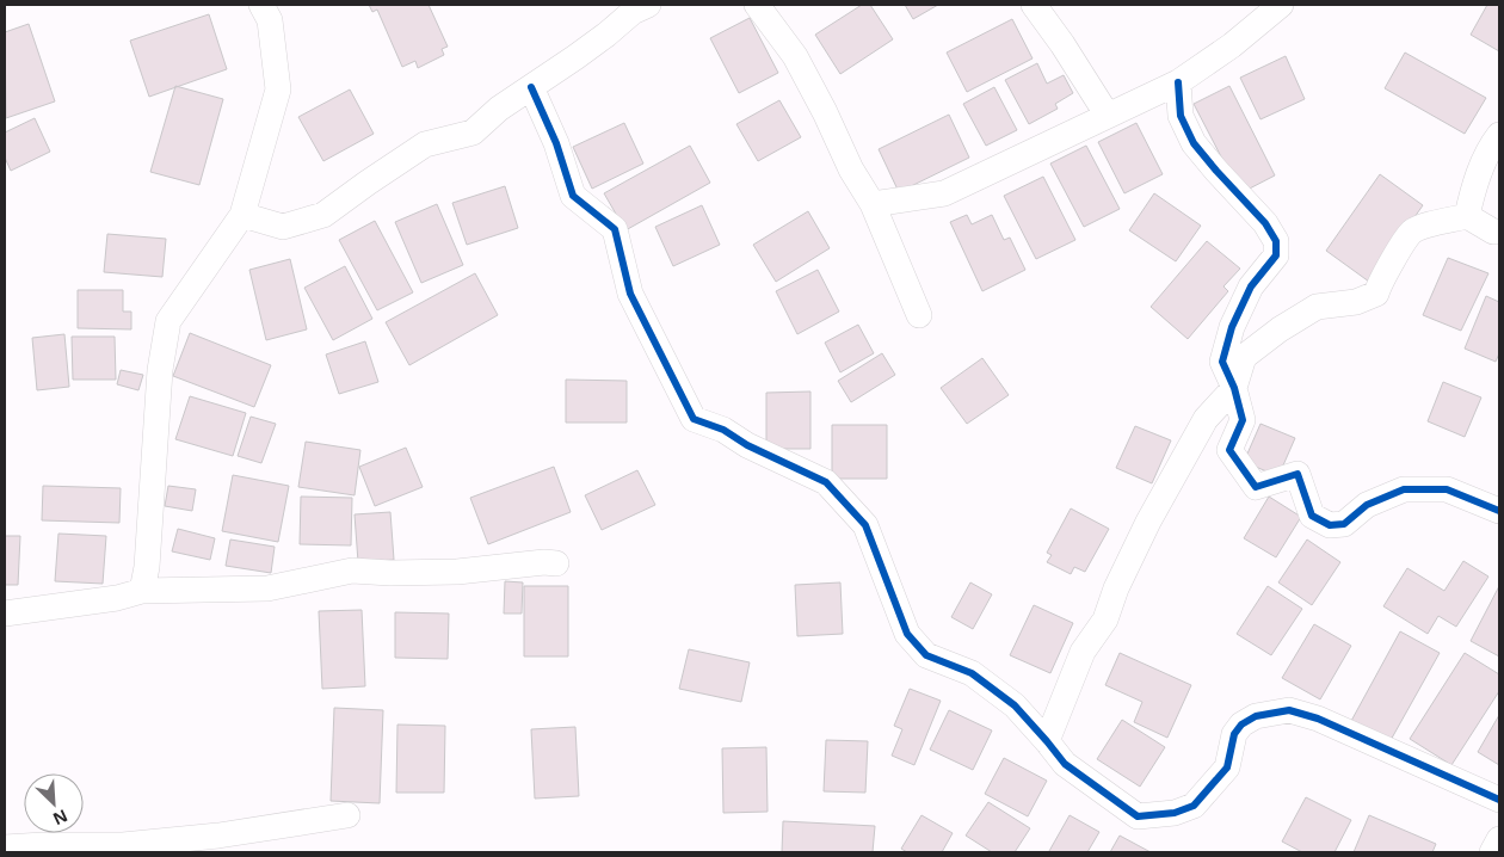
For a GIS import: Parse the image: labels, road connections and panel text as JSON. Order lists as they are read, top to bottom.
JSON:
{
  "north": "bottom right"
}
